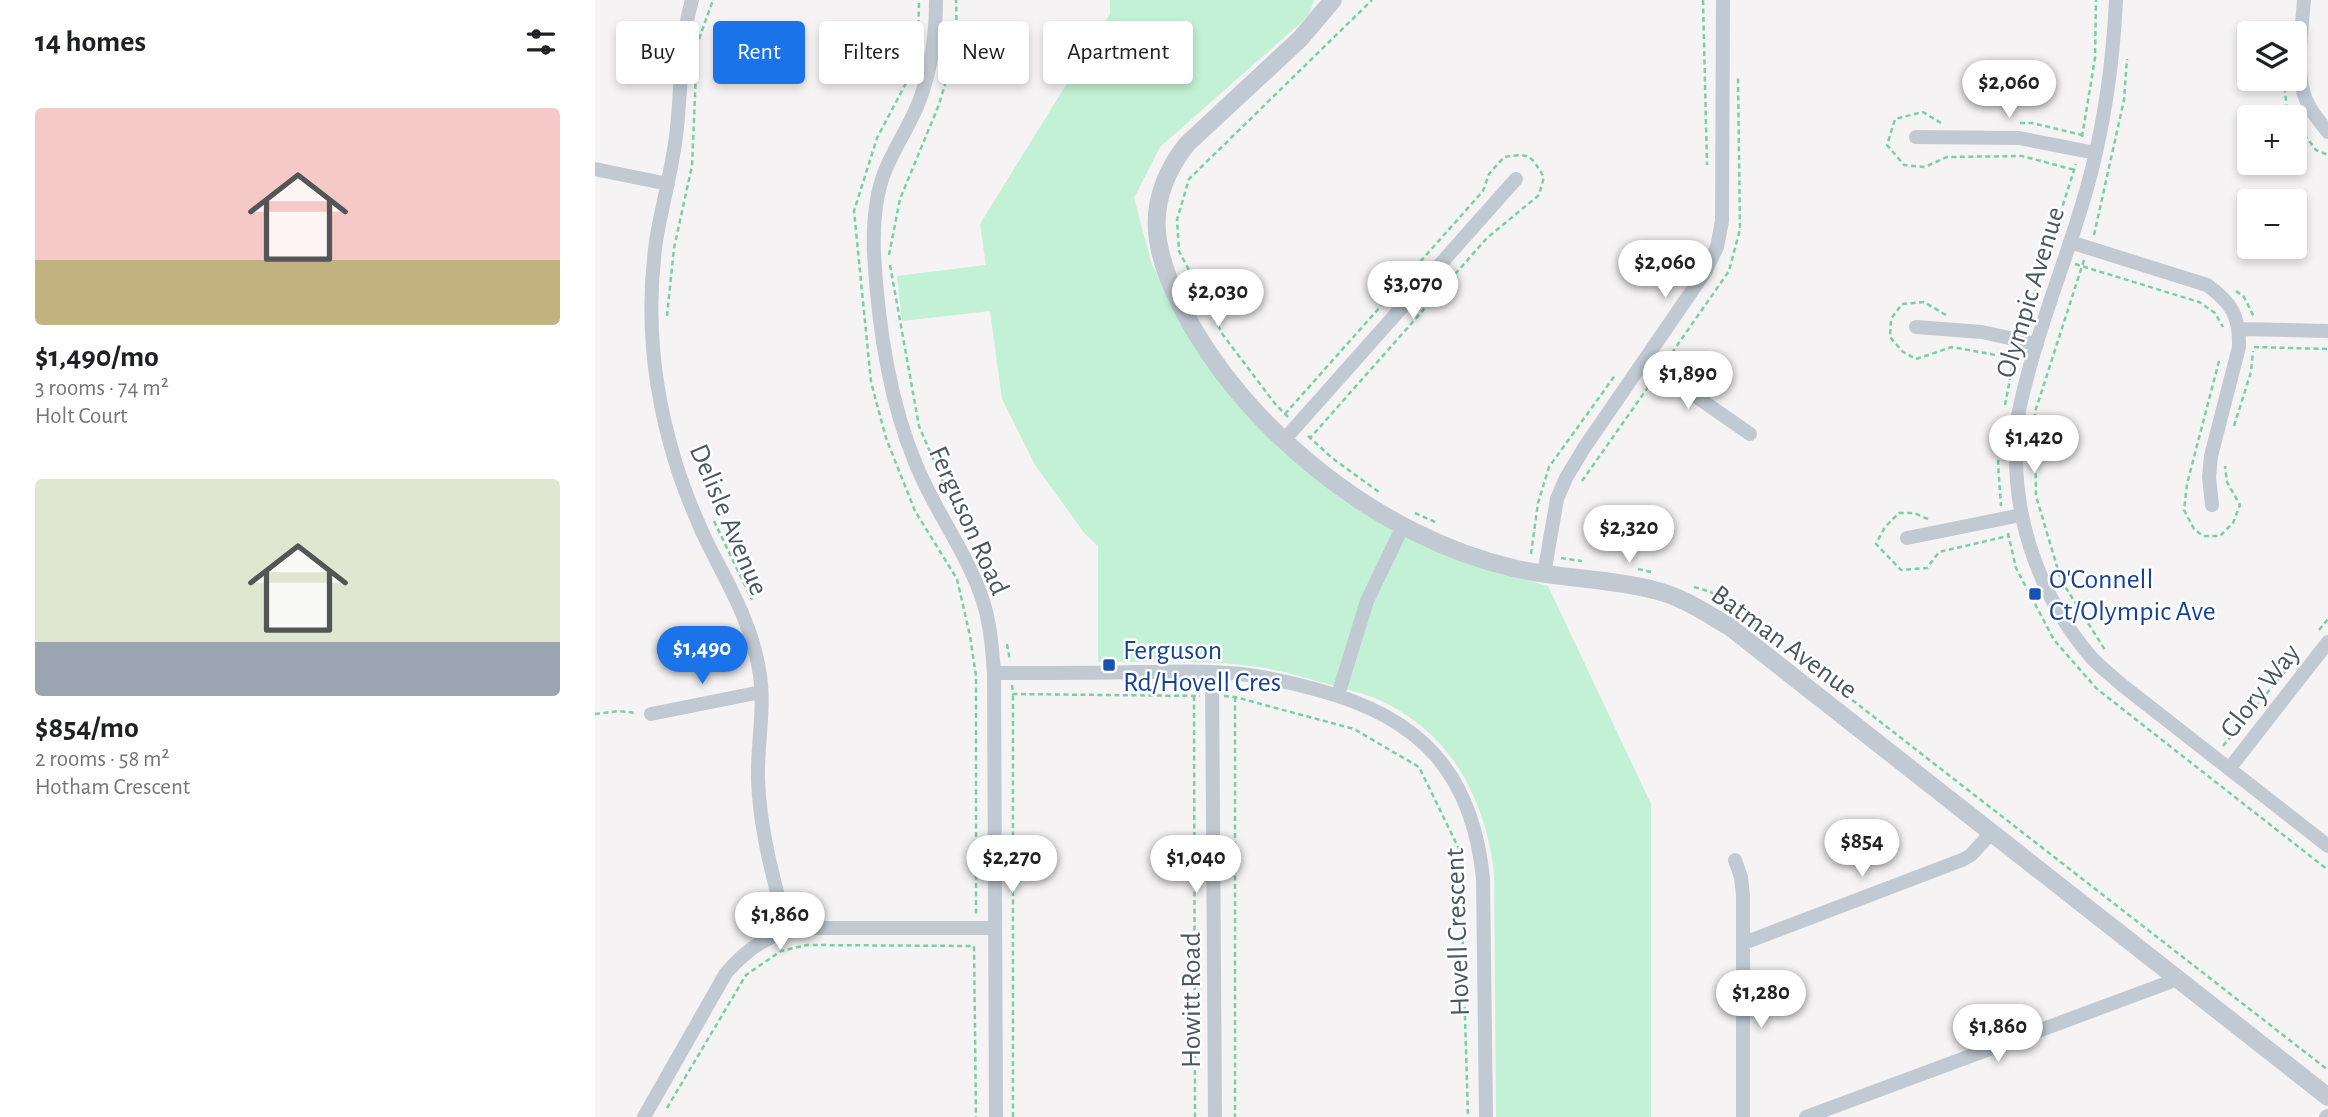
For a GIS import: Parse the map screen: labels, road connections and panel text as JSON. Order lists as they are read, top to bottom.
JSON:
{
  "streets": {
    "street": [
      "Olympic Avenue",
      "Delisle Avenue",
      "Ferguson Road",
      "Batman Avenue",
      "Glory Way",
      "Hovell Crescent",
      "Howitt Road"
    ]
  },
  "crossings": [
    ["Olympic Avenue", "Glory Way"],
    ["Ferguson Road", "Hovell Crescent"],
    ["Hovell Crescent", "Howitt Road"]
  ],
  "places": {
    "transit": ["O'Connell Ct/Olympic Ave", "Ferguson Rd/Hovell Cres"]
  },
  "page": {
    "heading": "14 homes",
    "map_buttons": ["+", "−"],
    "chip": [
      "Buy",
      "Rent",
      "Filters",
      "New",
      "Apartment"
    ],
    "price": [
      "$2,060",
      "$2,060",
      "$3,070",
      "$2,030",
      "$1,890",
      "$1,420",
      "$2,320",
      "$1,490",
      "$854",
      "$2,270",
      "$1,040",
      "$1,860",
      "$1,280",
      "$1,860"
    ],
    "list": [
      {
        "name": "$1,490/mo",
        "note": "3 rooms · 74 m² · Holt Court"
      },
      {
        "name": "$854/mo",
        "note": "2 rooms · 58 m² · Hotham Crescent"
      }
    ]
  }
}
